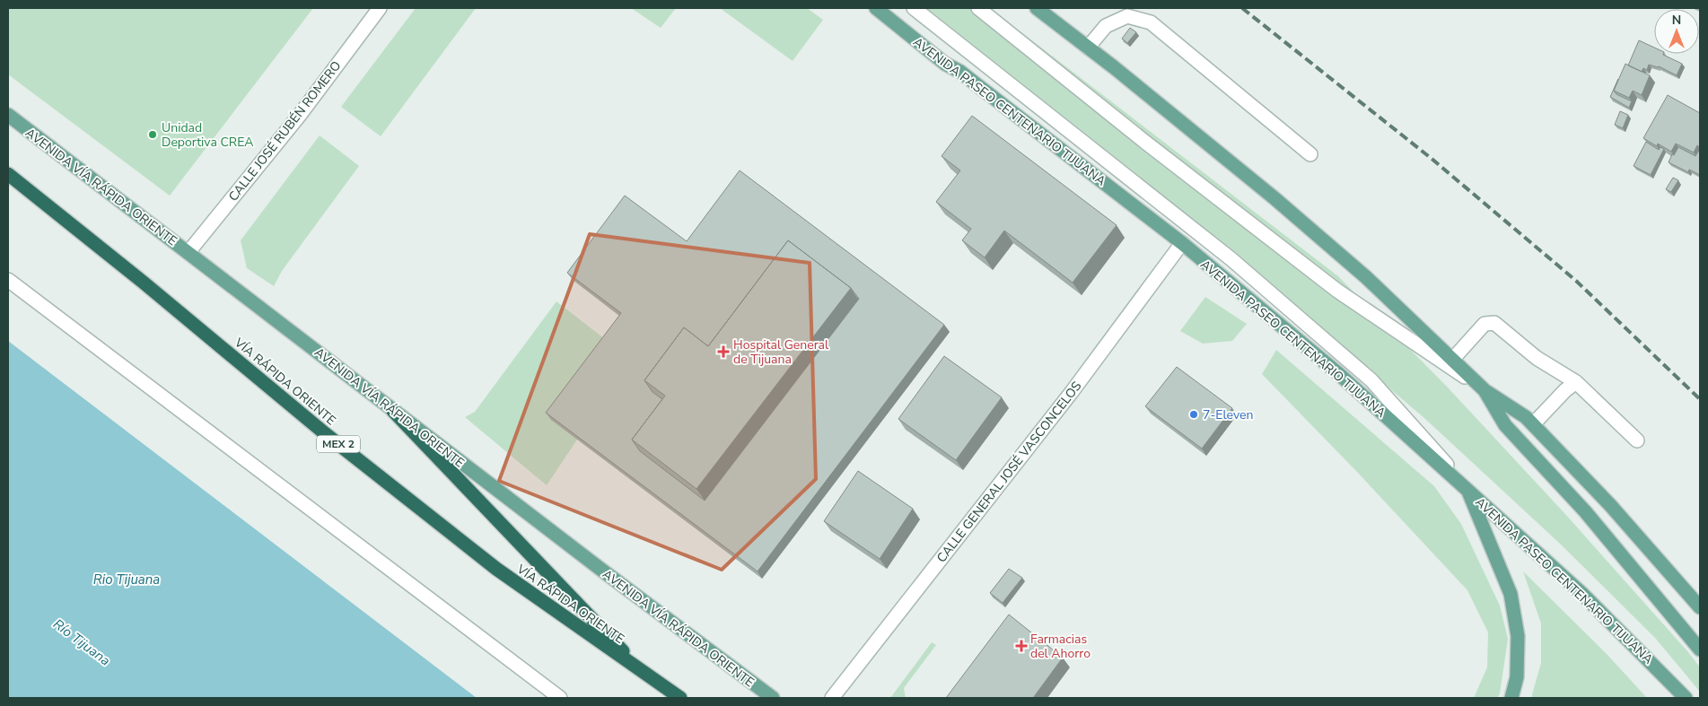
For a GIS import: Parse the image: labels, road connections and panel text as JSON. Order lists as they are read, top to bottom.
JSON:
{
  "streets": {
    "highway": ["VÍA RÁPIDA ORIENTE", "MEX 2"],
    "main road": ["AVENIDA PASEO CENTENARIO TIJUANA", "AVENIDA VÍA RÁPIDA ORIENTE"],
    "street": ["CALLE JOSÉ RUBÉN ROMERO", "CALLE GENERAL JOSÉ VASCONCELOS"]
  },
  "crossings": [
    ["AVENIDA PASEO CENTENARIO TIJUANA", "CALLE GENERAL JOSÉ VASCONCELOS"],
    ["CALLE JOSÉ RUBÉN ROMERO", "AVENIDA VÍA RÁPIDA ORIENTE"]
  ],
  "water": ["Rio Tijuana", "Río Tijuana"],
  "places": {
    "other": ["Unidad Deportiva CREA", "7-Eleven"],
    "health": ["Hospital General de Tijuana", "Farmacias del Ahorro"]
  },
  "north": "top"
}
